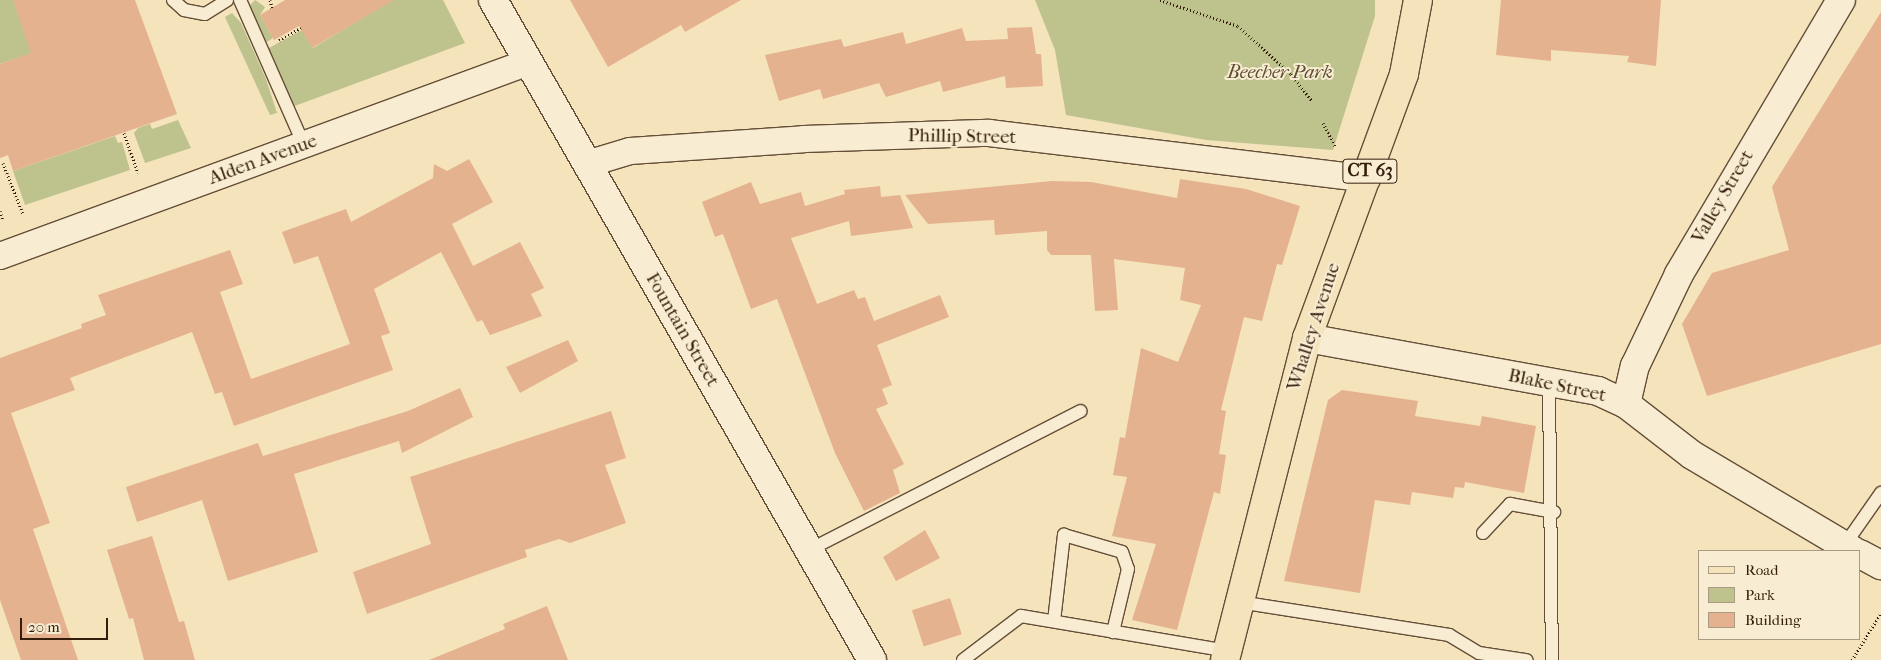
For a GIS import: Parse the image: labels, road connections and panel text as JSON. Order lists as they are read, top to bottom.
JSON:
{
  "streets": {
    "main road": ["CT 63", "Whalley Avenue"],
    "street": [
      "Phillip Street",
      "Alden Avenue",
      "Valley Street",
      "Fountain Street",
      "Blake Street"
    ]
  },
  "crossings": [
    ["Phillip Street", "Whalley Avenue"],
    ["Phillip Street", "Fountain Street"],
    ["Alden Avenue", "Fountain Street"],
    ["Valley Street", "Blake Street"],
    ["Whalley Avenue", "Blake Street"]
  ],
  "parks": ["Beecher Park"],
  "legend": ["Road", "Park", "Building"],
  "scale_bar": "20 m"
}
